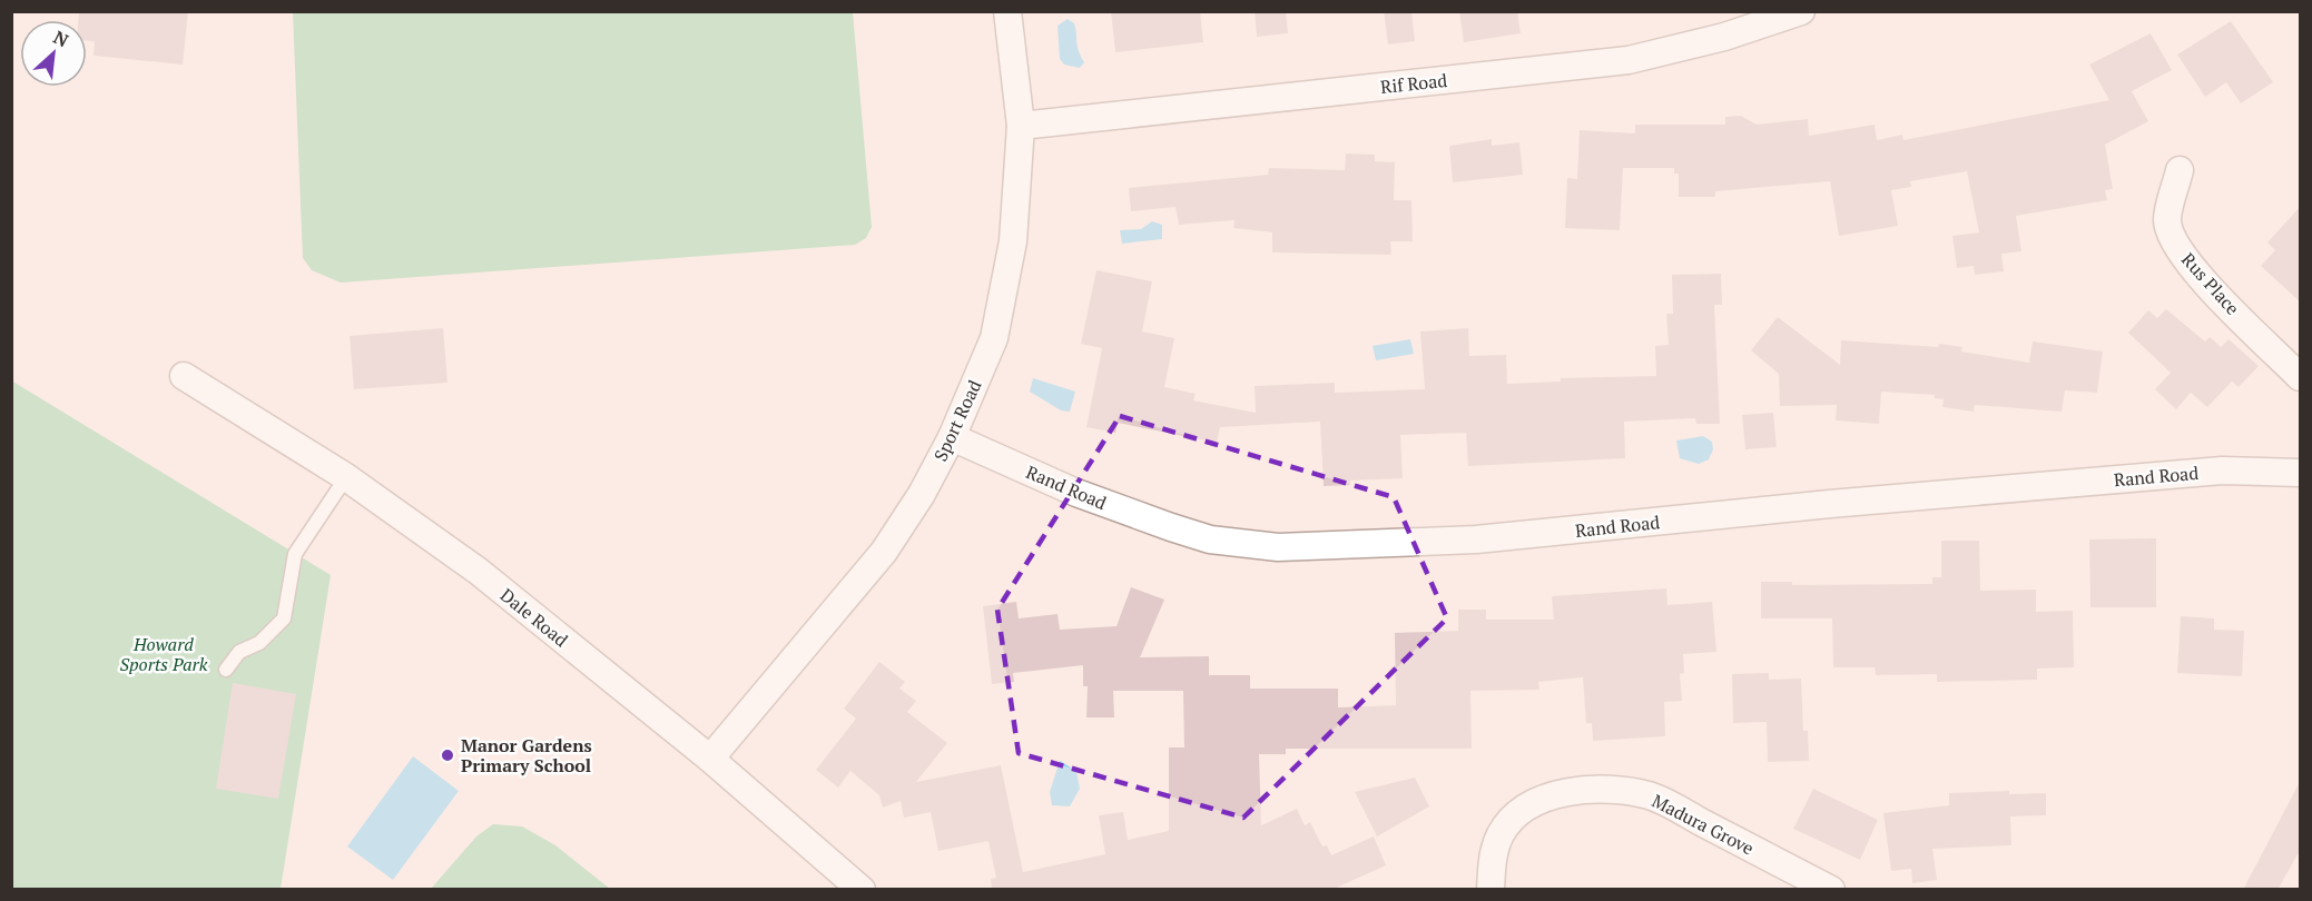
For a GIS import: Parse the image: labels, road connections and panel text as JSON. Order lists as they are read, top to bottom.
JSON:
{
  "streets": {
    "street": [
      "Rif Road",
      "Rus Place",
      "Sport Road",
      "Rand Road",
      "Dale Road",
      "Madura Grove"
    ]
  },
  "crossings": [
    ["Rif Road", "Sport Road"],
    ["Sport Road", "Rand Road"],
    ["Sport Road", "Dale Road"]
  ],
  "parks": ["Howard Sports Park"],
  "places": ["Manor Gardens Primary School"],
  "north": "top right"
}
